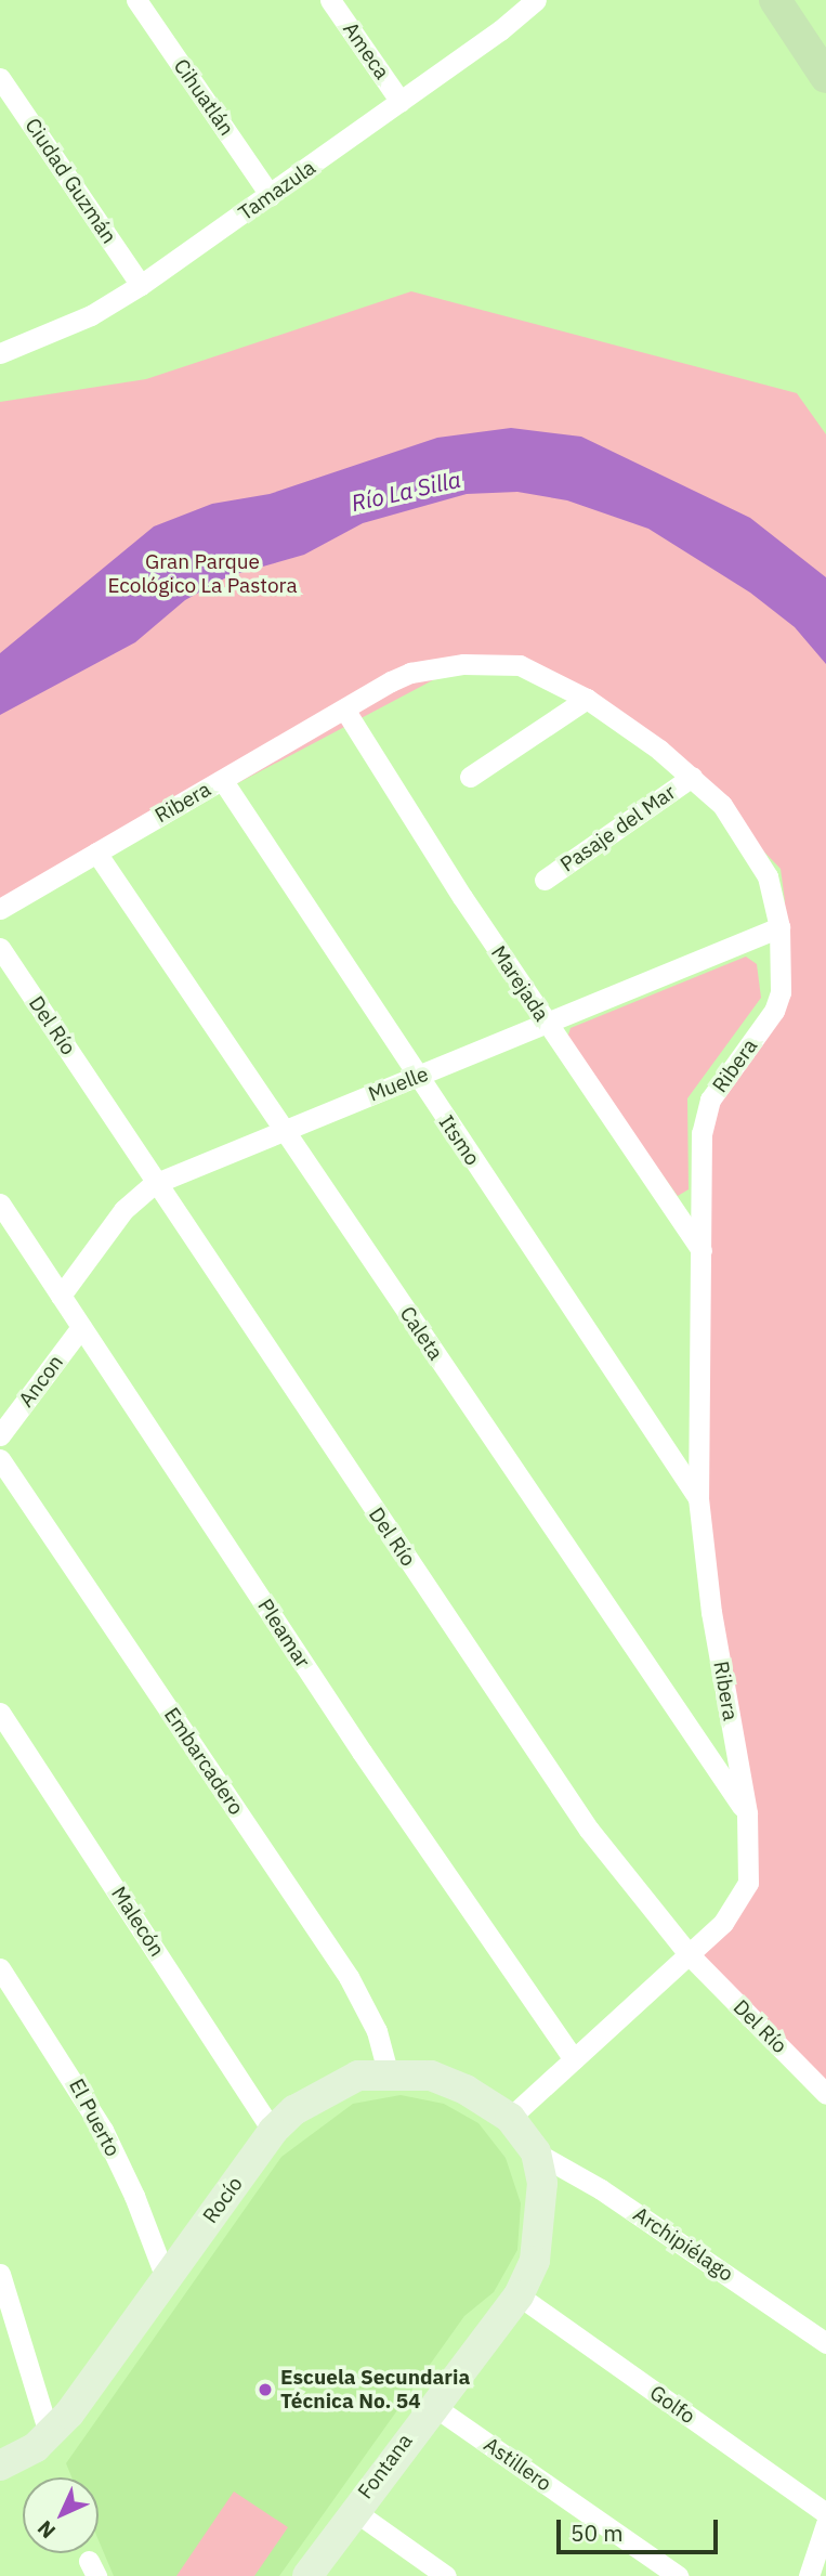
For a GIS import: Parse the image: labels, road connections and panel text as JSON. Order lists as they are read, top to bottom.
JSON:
{
  "streets": {
    "street": [
      "Ameca",
      "Cihuatlán",
      "Ciudad Guzmán",
      "Tamazula",
      "Ribera",
      "Pasaje del Mar",
      "Marejada",
      "Del Río",
      "Muelle",
      "Itsmo",
      "Caleta",
      "Ancon",
      "Pleamar",
      "Embarcadero",
      "Malecón",
      "El Puerto",
      "Rocío",
      "Archipiélago",
      "Golfo",
      "Astillero",
      "Fontana"
    ]
  },
  "crossings": [
    ["Ameca", "Tamazula"],
    ["Cihuatlán", "Tamazula"],
    ["Ciudad Guzmán", "Tamazula"],
    ["Ribera", "Pasaje del Mar"],
    ["Ribera", "Marejada"],
    ["Ribera", "Del Río"],
    ["Ribera", "Muelle"],
    ["Ribera", "Itsmo"],
    ["Ribera", "Caleta"],
    ["Ribera", "Pleamar"],
    ["Ribera", "Rocío"],
    ["Marejada", "Muelle"],
    ["Del Río", "Muelle"],
    ["Muelle", "Itsmo"],
    ["Muelle", "Caleta"],
    ["Muelle", "Pleamar"],
    ["Ancon", "Pleamar"],
    ["Embarcadero", "Rocío"],
    ["Malecón", "Rocío"],
    ["El Puerto", "Rocío"],
    ["Archipiélago", "Fontana"],
    ["Golfo", "Fontana"],
    ["Astillero", "Fontana"]
  ],
  "water": ["Río La Silla"],
  "parks": ["Gran Parque Ecológico La Pastora"],
  "places": ["Escuela Secundaria Técnica No. 54"],
  "scale_bar": "50 m",
  "north": "bottom left"
}
